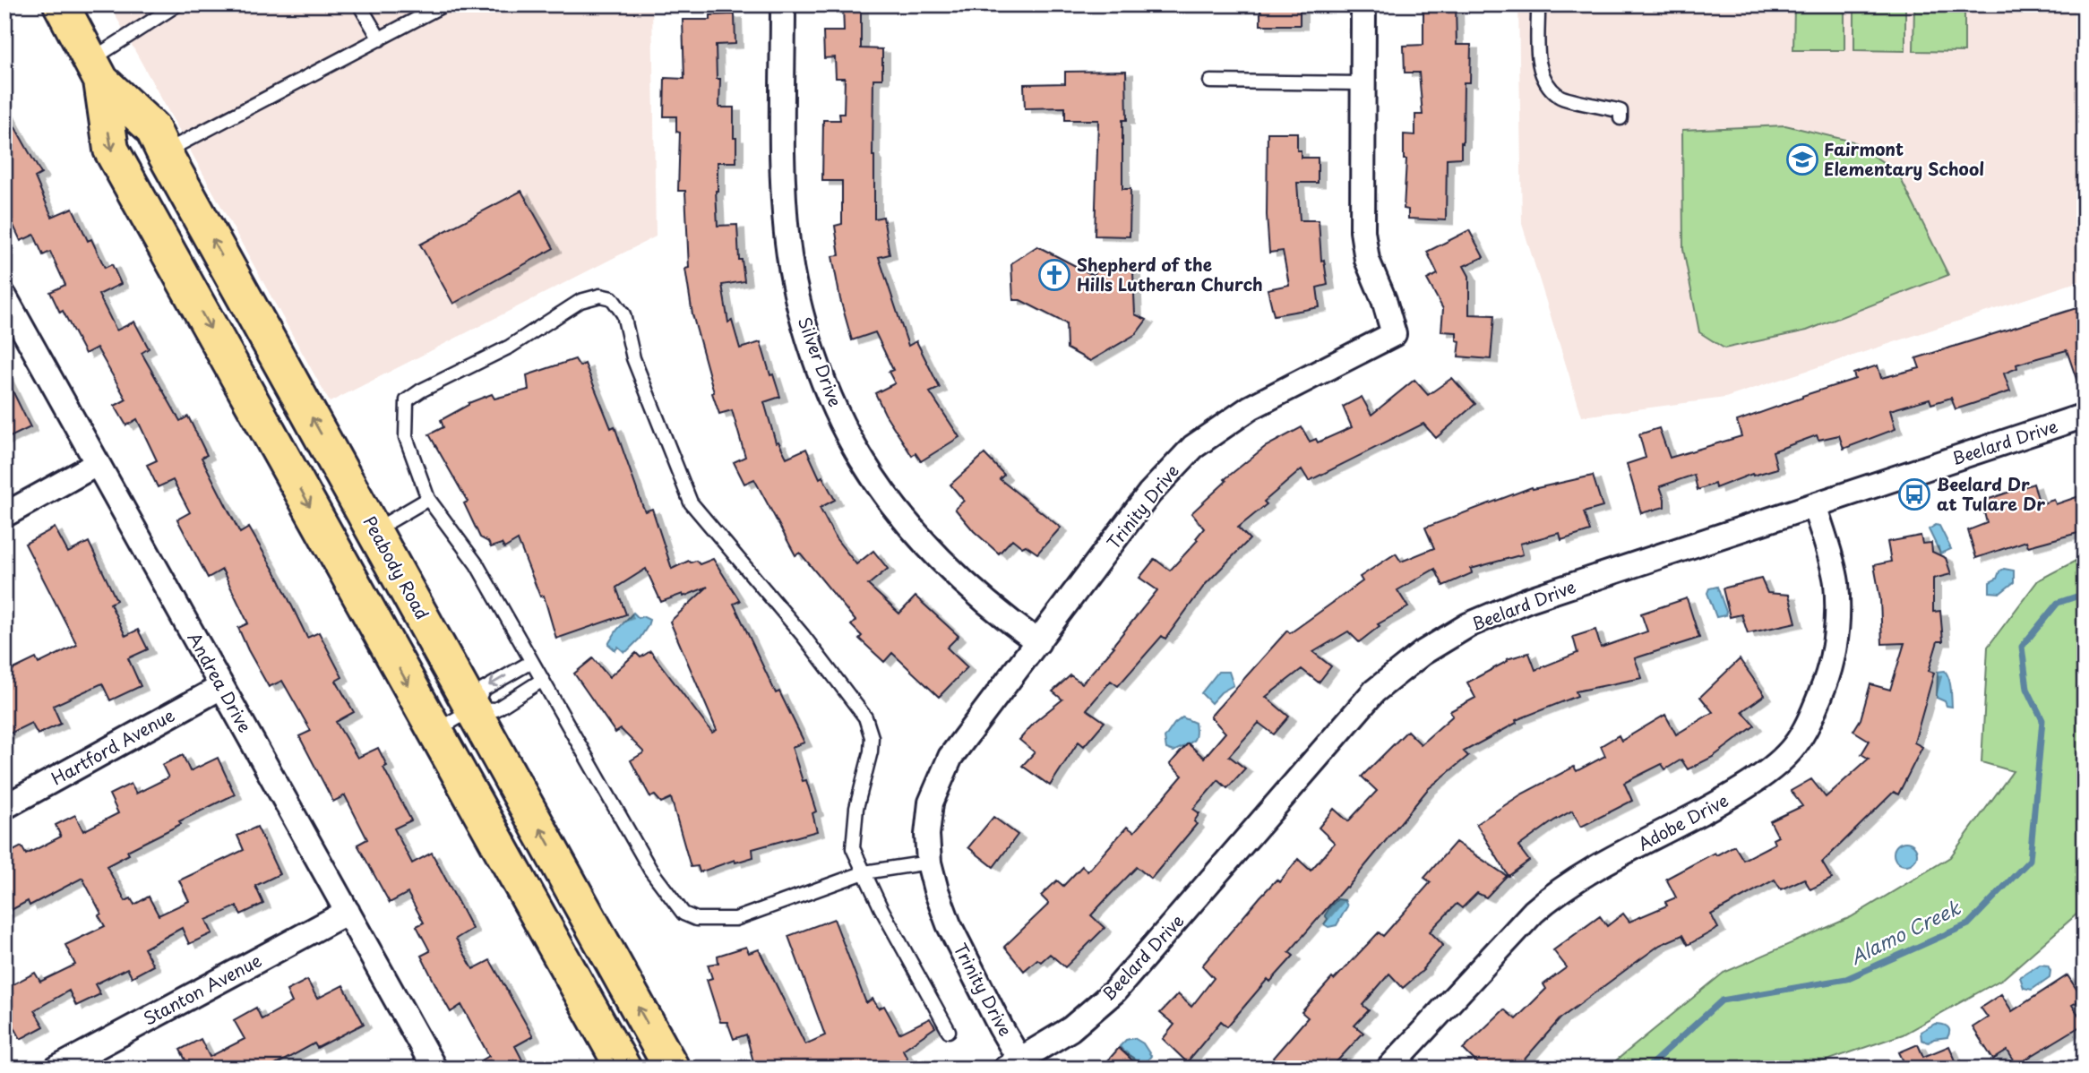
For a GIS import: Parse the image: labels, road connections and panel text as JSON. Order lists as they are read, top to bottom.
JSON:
{
  "streets": {
    "main road": ["Peabody Road"],
    "street": [
      "Silver Drive",
      "Beelard Drive",
      "Trinity Drive",
      "Andrea Drive",
      "Hartford Avenue",
      "Adobe Drive",
      "Stanton Avenue"
    ]
  },
  "crossings": [
    ["Silver Drive", "Trinity Drive"],
    ["Beelard Drive", "Trinity Drive"],
    ["Beelard Drive", "Adobe Drive"],
    ["Andrea Drive", "Hartford Avenue"],
    ["Andrea Drive", "Stanton Avenue"]
  ],
  "water": ["Alamo Creek"],
  "places": {
    "school or university": ["Fairmont Elementary School"],
    "church": ["Shepherd of the Hills Lutheran Church"],
    "bus stop": ["Beelard Dr at Tulare Dr"]
  }
}
